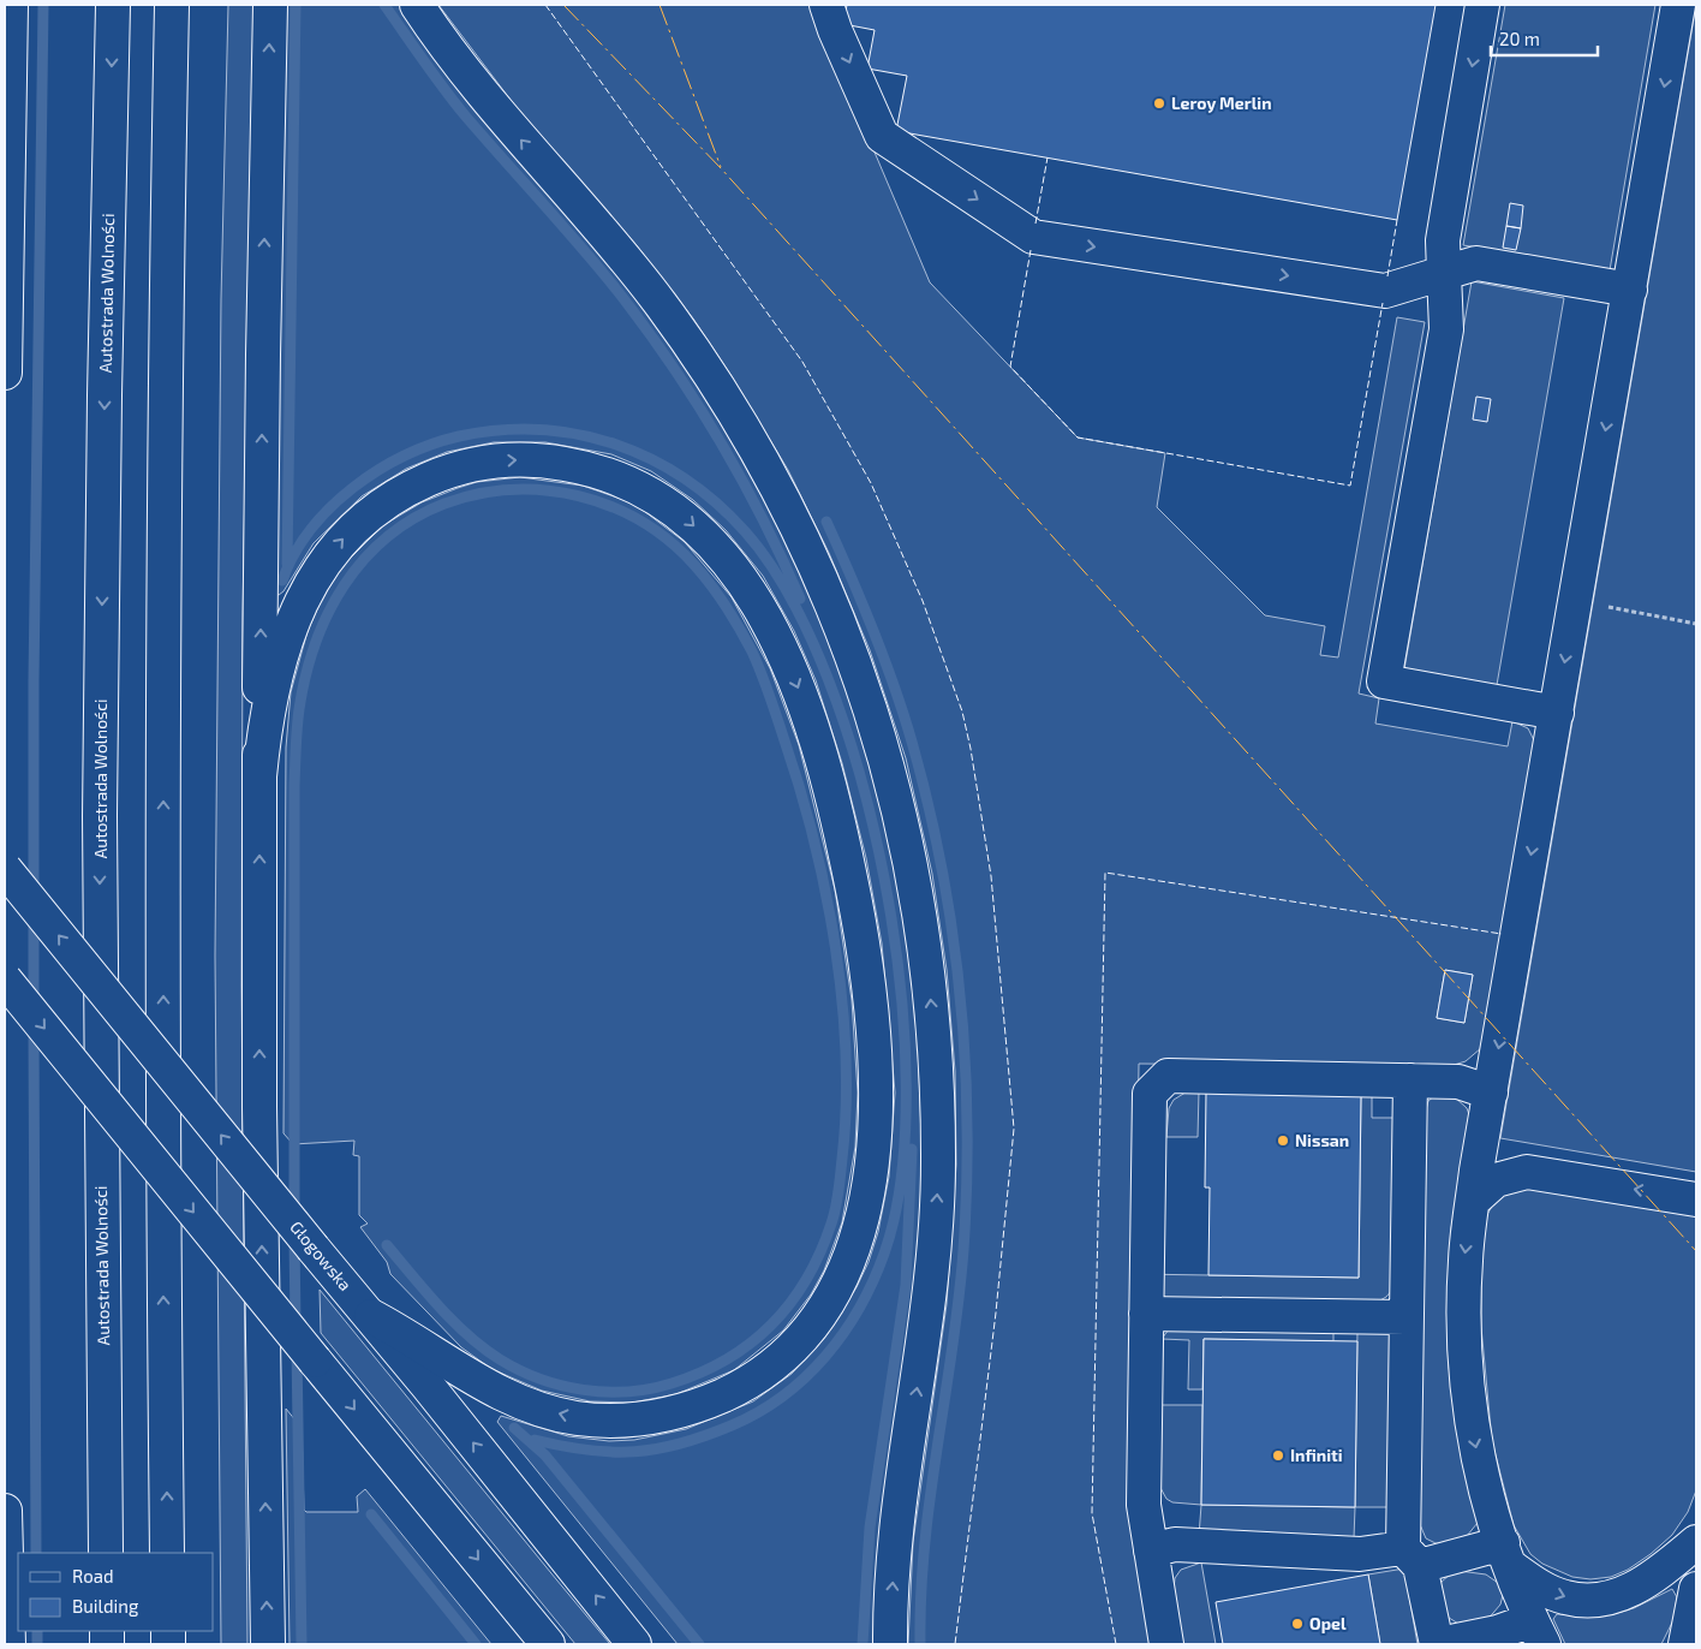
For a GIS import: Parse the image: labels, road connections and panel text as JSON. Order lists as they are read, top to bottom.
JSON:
{
  "streets": {
    "main road": ["Autostrada Wolności", "Głogowska"]
  },
  "places": [
    "Leroy Merlin",
    "Nissan",
    "Infiniti",
    "Opel"
  ],
  "legend": ["Road", "Building"],
  "scale_bar": "20 m"
}
